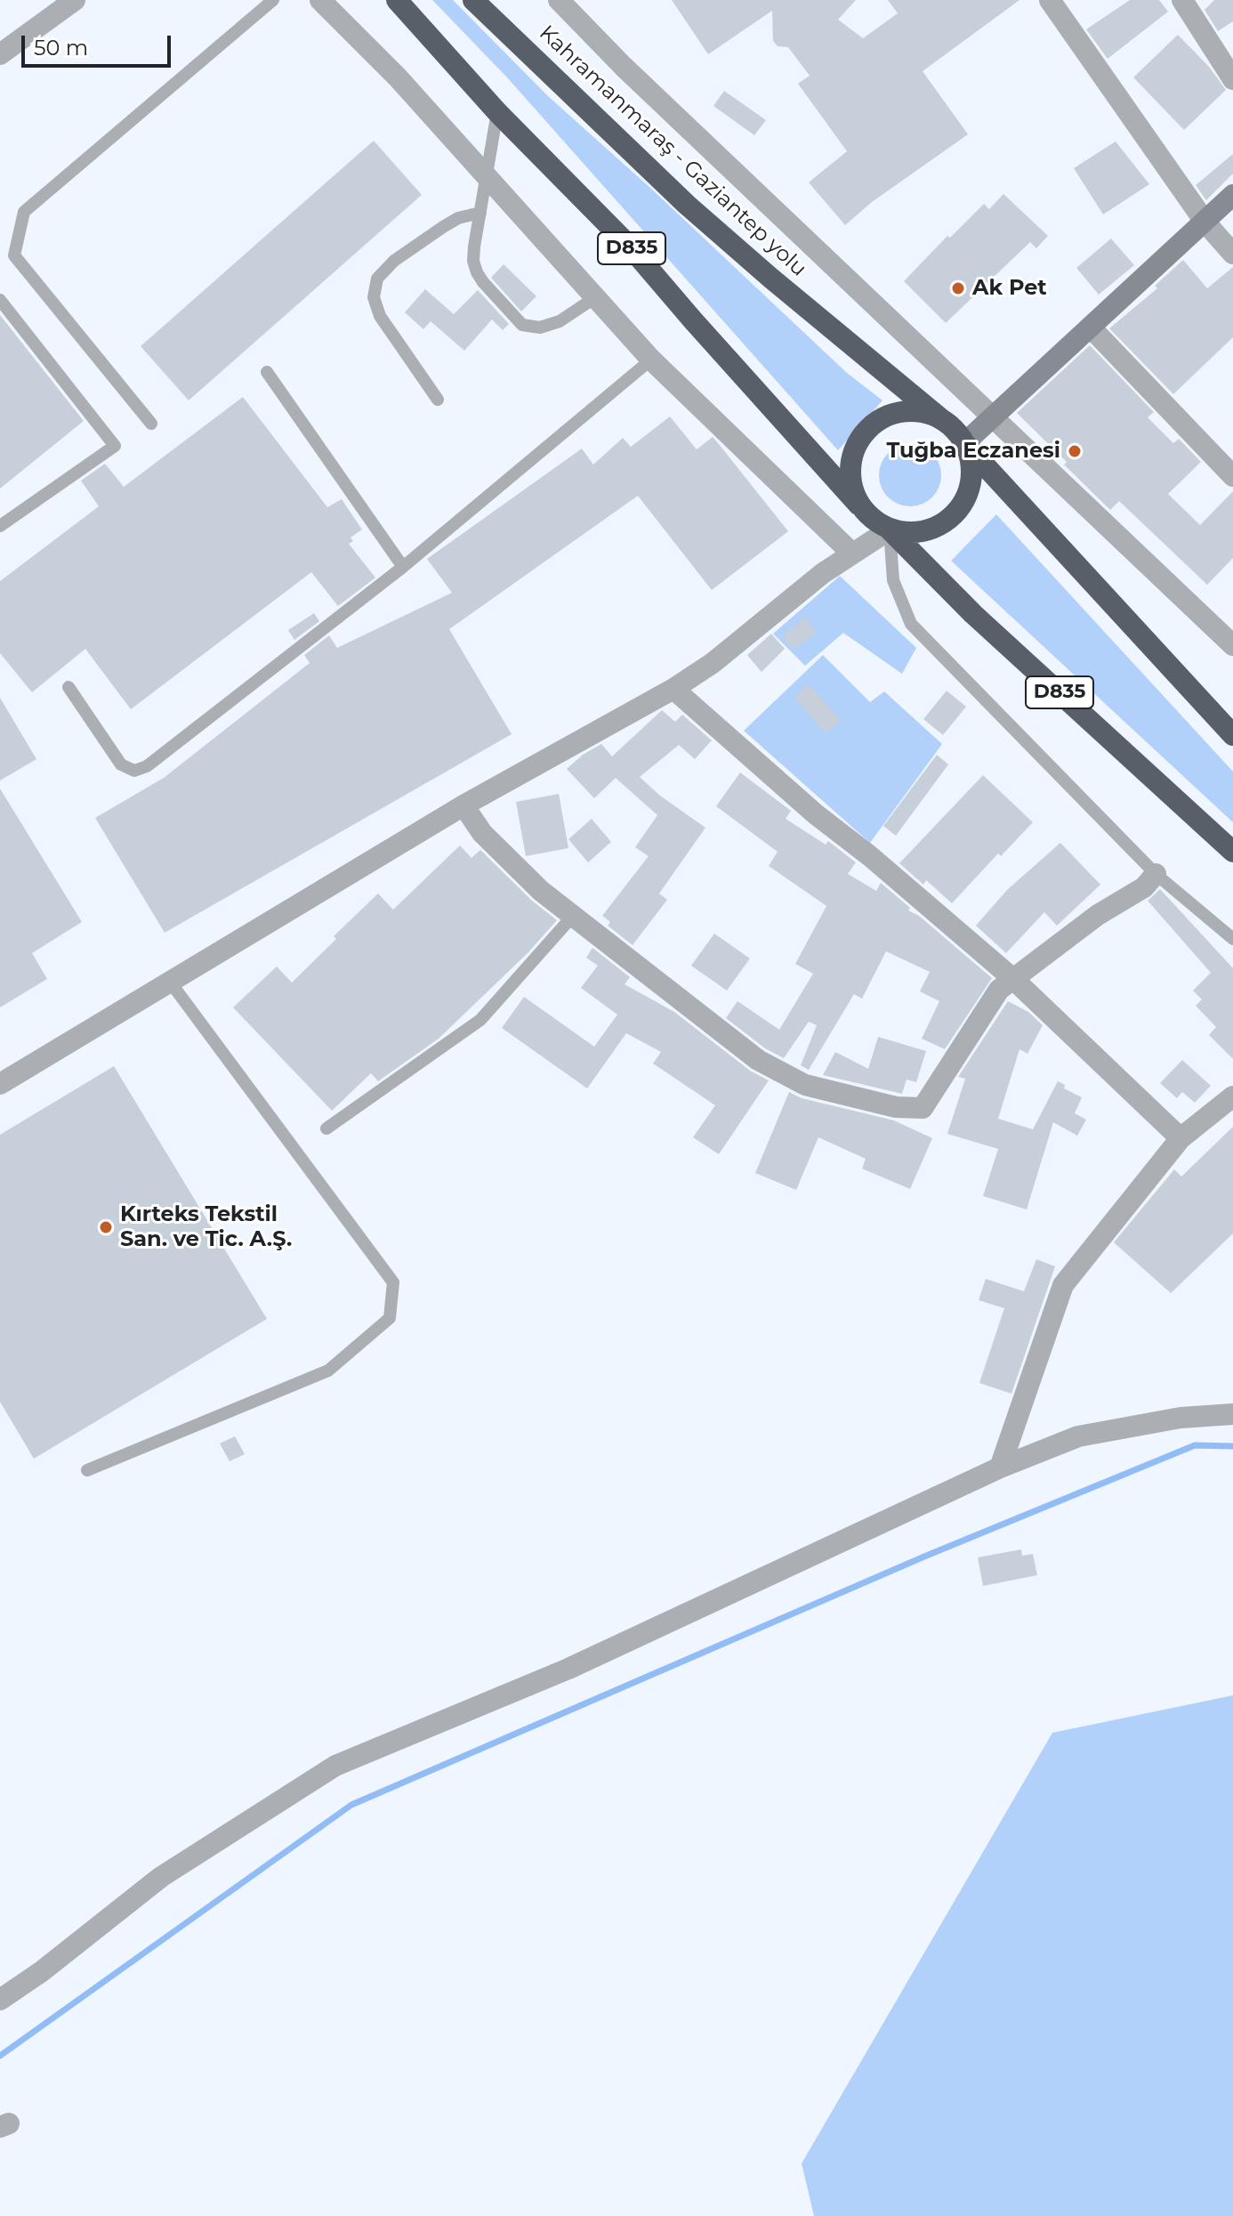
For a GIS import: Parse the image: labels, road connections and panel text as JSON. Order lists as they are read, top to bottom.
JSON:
{
  "streets": {
    "highway": ["Kahramanmaraş - Gaziantep yolu", "D835"]
  },
  "crossings": [
    ["Kahramanmaraş - Gaziantep yolu", "D835"]
  ],
  "places": ["Ak Pet", "Tuğba Eczanesi", "Kırteks Tekstil San. ve Tic. A.Ş."],
  "scale_bar": "50 m"
}
